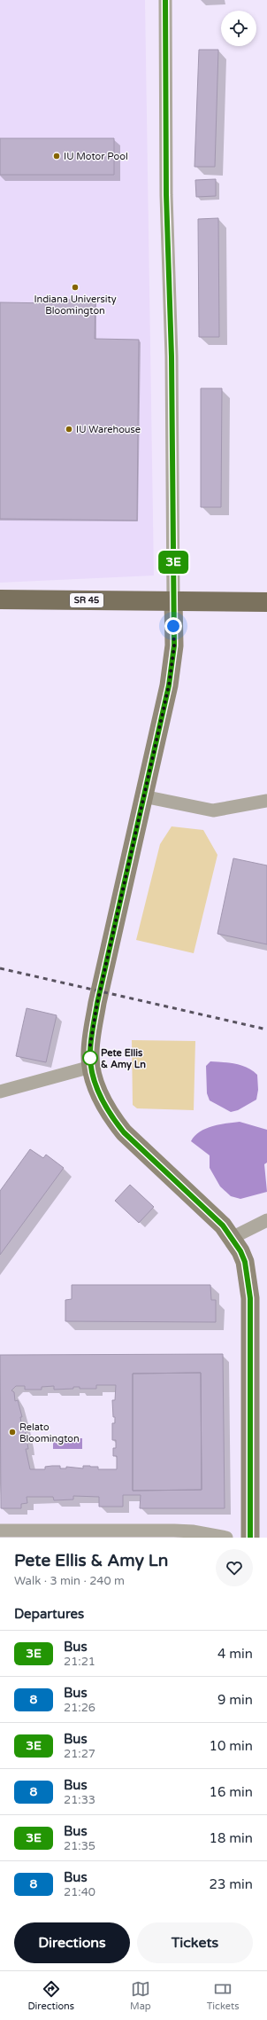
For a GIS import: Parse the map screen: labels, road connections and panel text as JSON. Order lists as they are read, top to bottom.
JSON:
{
  "streets": {
    "main road": ["SR 45"]
  },
  "places": [
    "IU Motor Pool",
    "Indiana University Bloomington",
    "IU Warehouse",
    "Pete Ellis & Amy Ln",
    "Relato Bloomington"
  ],
  "lines": ["bus line 3E"],
  "page": {
    "on_map": "3E",
    "heading": [
      ["Pete Ellis & Amy Ln", "Walk · 3 min · 240 m"],
      "Departures"
    ],
    "list": [
      {
        "mark": "3E",
        "name": "Bus",
        "note": "21:21",
        "value": "4 min"
      },
      {
        "mark": "8",
        "name": "Bus",
        "note": "21:26",
        "value": "9 min"
      },
      {
        "mark": "3E",
        "name": "Bus",
        "note": "21:27",
        "value": "10 min"
      },
      {
        "mark": "8",
        "name": "Bus",
        "note": "21:33",
        "value": "16 min"
      },
      {
        "mark": "3E",
        "name": "Bus",
        "note": "21:35",
        "value": "18 min"
      },
      {
        "mark": "8",
        "name": "Bus",
        "note": "21:40",
        "value": "23 min"
      }
    ],
    "buttons": ["Directions", "Tickets"],
    "tabs": ["Directions", "Map", "Tickets"]
  }
}
